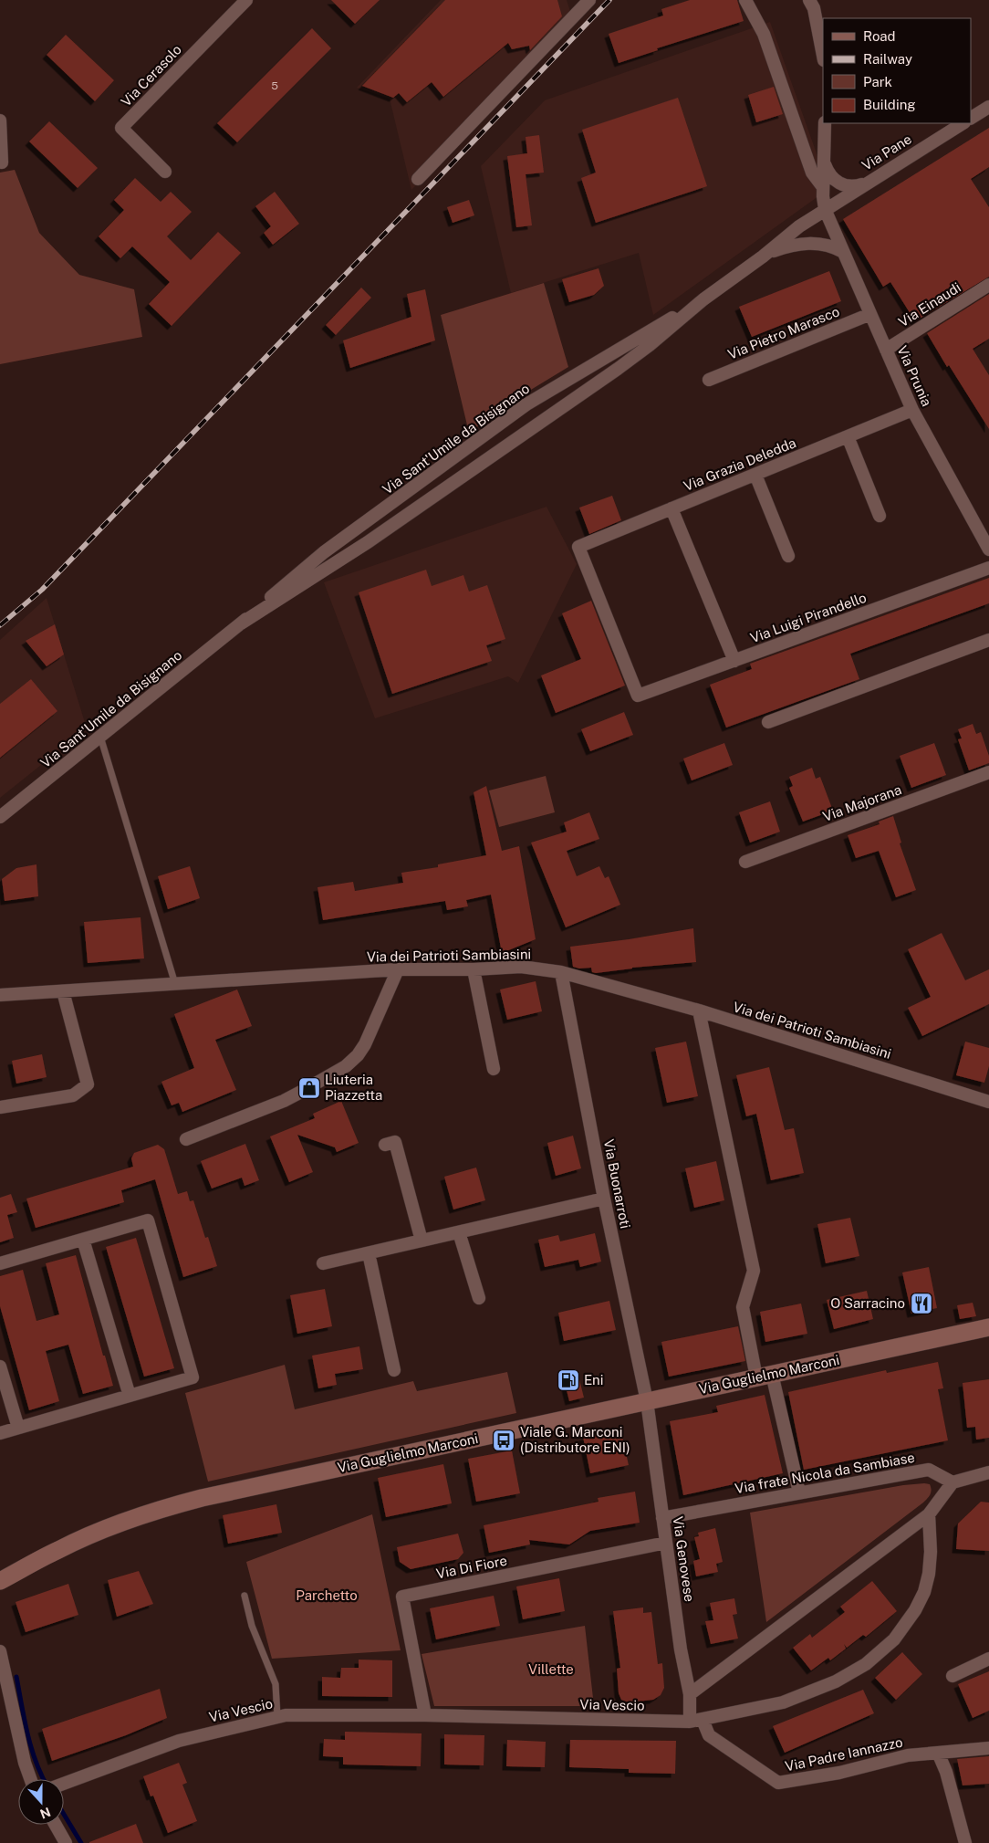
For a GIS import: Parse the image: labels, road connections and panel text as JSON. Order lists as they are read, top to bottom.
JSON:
{
  "streets": {
    "main road": ["Via Guglielmo Marconi"],
    "street": [
      "Via Cerasolo",
      "Via Pane",
      "Via Einaudi",
      "Via Pietro Marasco",
      "Via Prunia",
      "Via Sant'Umile da Bisignano",
      "Via Grazia Deledda",
      "Via Luigi Pirandello",
      "Via Majorana",
      "Via dei Patrioti Sambiasini",
      "Via Buonarroti",
      "Via frate Nicola da Sambiase",
      "Via Genovese",
      "Via Di Fiore",
      "Via Vescio",
      "Via Padre Iannazzo"
    ]
  },
  "crossings": [
    ["Via Pane", "Via Prunia"],
    ["Via Pane", "Via Sant'Umile da Bisignano"],
    ["Via Einaudi", "Via Prunia"],
    ["Via Pietro Marasco", "Via Prunia"],
    ["Via Prunia", "Via Grazia Deledda"],
    ["Via Grazia Deledda", "Via Luigi Pirandello"],
    ["Via dei Patrioti Sambiasini", "Via Buonarroti"],
    ["Via Buonarroti", "Via Guglielmo Marconi"],
    ["Via Buonarroti", "Via Genovese"],
    ["Via Guglielmo Marconi", "Via Genovese"],
    ["Via frate Nicola da Sambiase", "Via Genovese"],
    ["Via Genovese", "Via Di Fiore"],
    ["Via Genovese", "Via Vescio"],
    ["Via Genovese", "Via Padre Iannazzo"],
    ["Via Di Fiore", "Via Vescio"],
    ["Via Vescio", "Via Padre Iannazzo"]
  ],
  "parks": ["Parchetto", "Villette"],
  "places": {
    "shop": ["Liuteria Piazzetta"],
    "restaurant": ["O Sarracino"],
    "fuel station": ["Eni"],
    "bus stop": ["Viale G. Marconi (Distributore ENI)"]
  },
  "house_numbers": ["5"],
  "legend": [
    "Road",
    "Railway",
    "Park",
    "Building"
  ],
  "north": "bottom"
}
